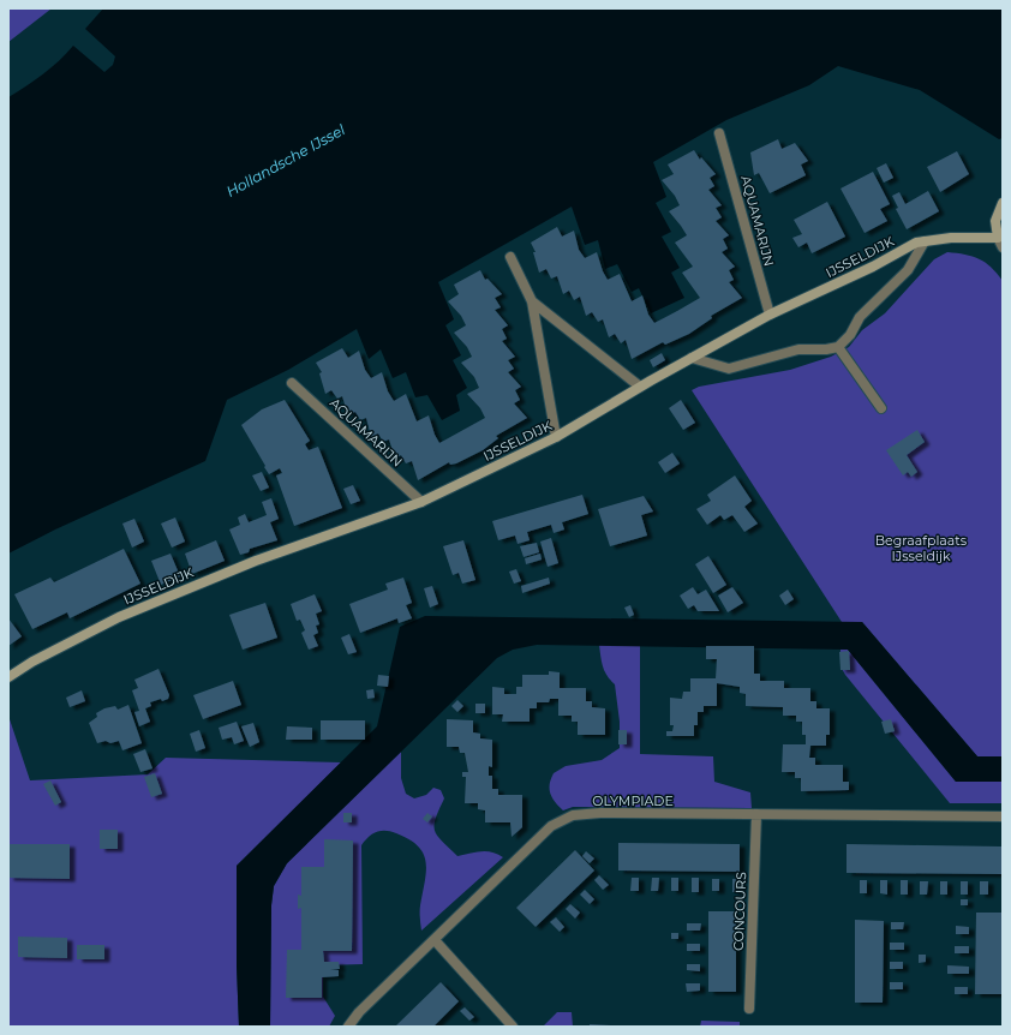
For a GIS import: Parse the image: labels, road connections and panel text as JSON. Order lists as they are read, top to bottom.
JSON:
{
  "streets": {
    "street": [
      "AQUAMARIJN",
      "IJSSELDIJK",
      "OLYMPIADE",
      "CONCOURS"
    ]
  },
  "crossings": [
    ["AQUAMARIJN", "IJSSELDIJK"],
    ["OLYMPIADE", "CONCOURS"]
  ],
  "water": ["Hollandsche IJssel"],
  "parks": ["Begraafplaats IJsseldijk"]
}
